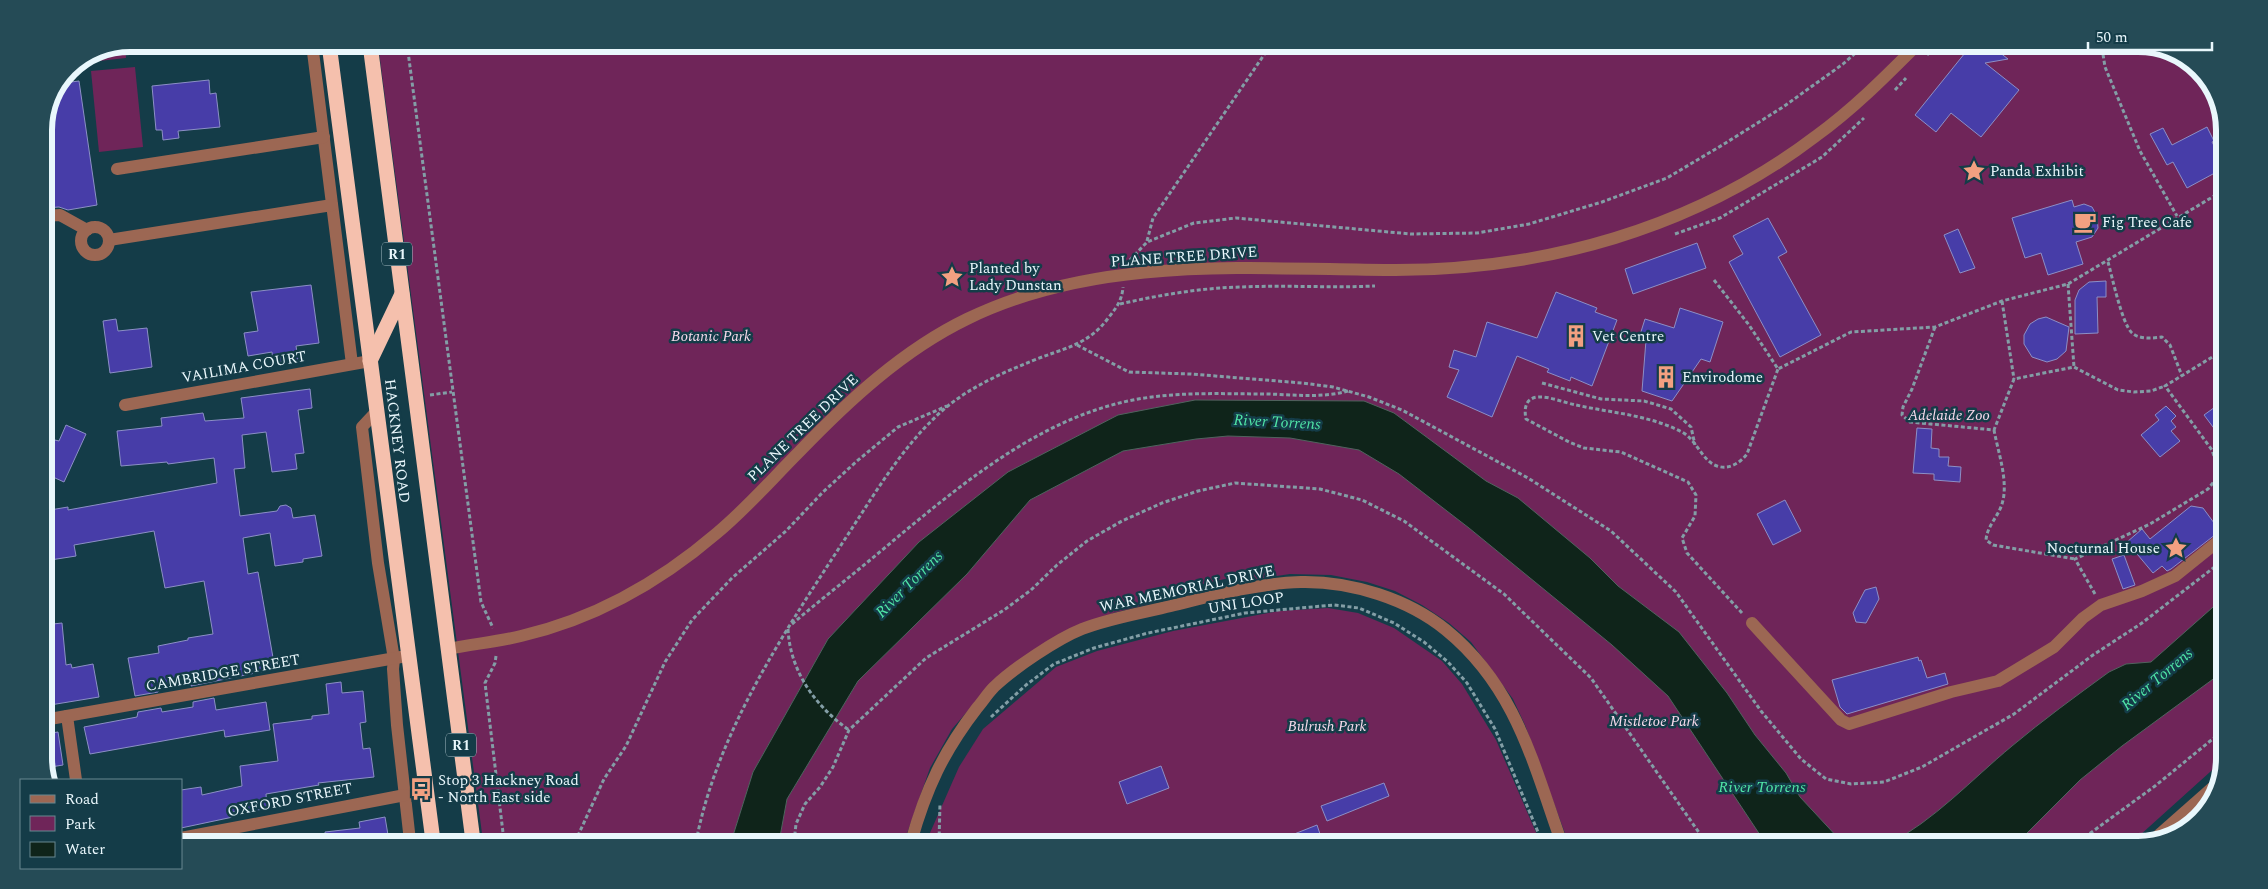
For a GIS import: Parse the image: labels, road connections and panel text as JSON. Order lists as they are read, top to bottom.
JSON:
{
  "streets": {
    "highway": ["R1", "HACKNEY ROAD"],
    "street": [
      "PLANE TREE DRIVE",
      "VAILIMA COURT",
      "WAR MEMORIAL DRIVE",
      "CAMBRIDGE STREET",
      "OXFORD STREET"
    ],
    "path": ["UNI LOOP"]
  },
  "crossings": [
    ["PLANE TREE DRIVE", "HACKNEY ROAD"],
    ["VAILIMA COURT", "HACKNEY ROAD"],
    ["HACKNEY ROAD", "CAMBRIDGE STREET"],
    ["HACKNEY ROAD", "OXFORD STREET"]
  ],
  "water": ["River Torrens"],
  "parks": [
    "Botanic Park",
    "Adelaide Zoo",
    "Mistletoe Park",
    "Bulrush Park"
  ],
  "places": {
    "place": ["Panda Exhibit", "Planted by Lady Dunstan", "Nocturnal House"],
    "cafe": ["Fig Tree Cafe"],
    "building": ["Vet Centre", "Envirodome"],
    "bus stop": ["Stop 3 Hackney Road - North East side"]
  },
  "legend": ["Road", "Park", "Water"],
  "scale_bar": "50 m"
}
